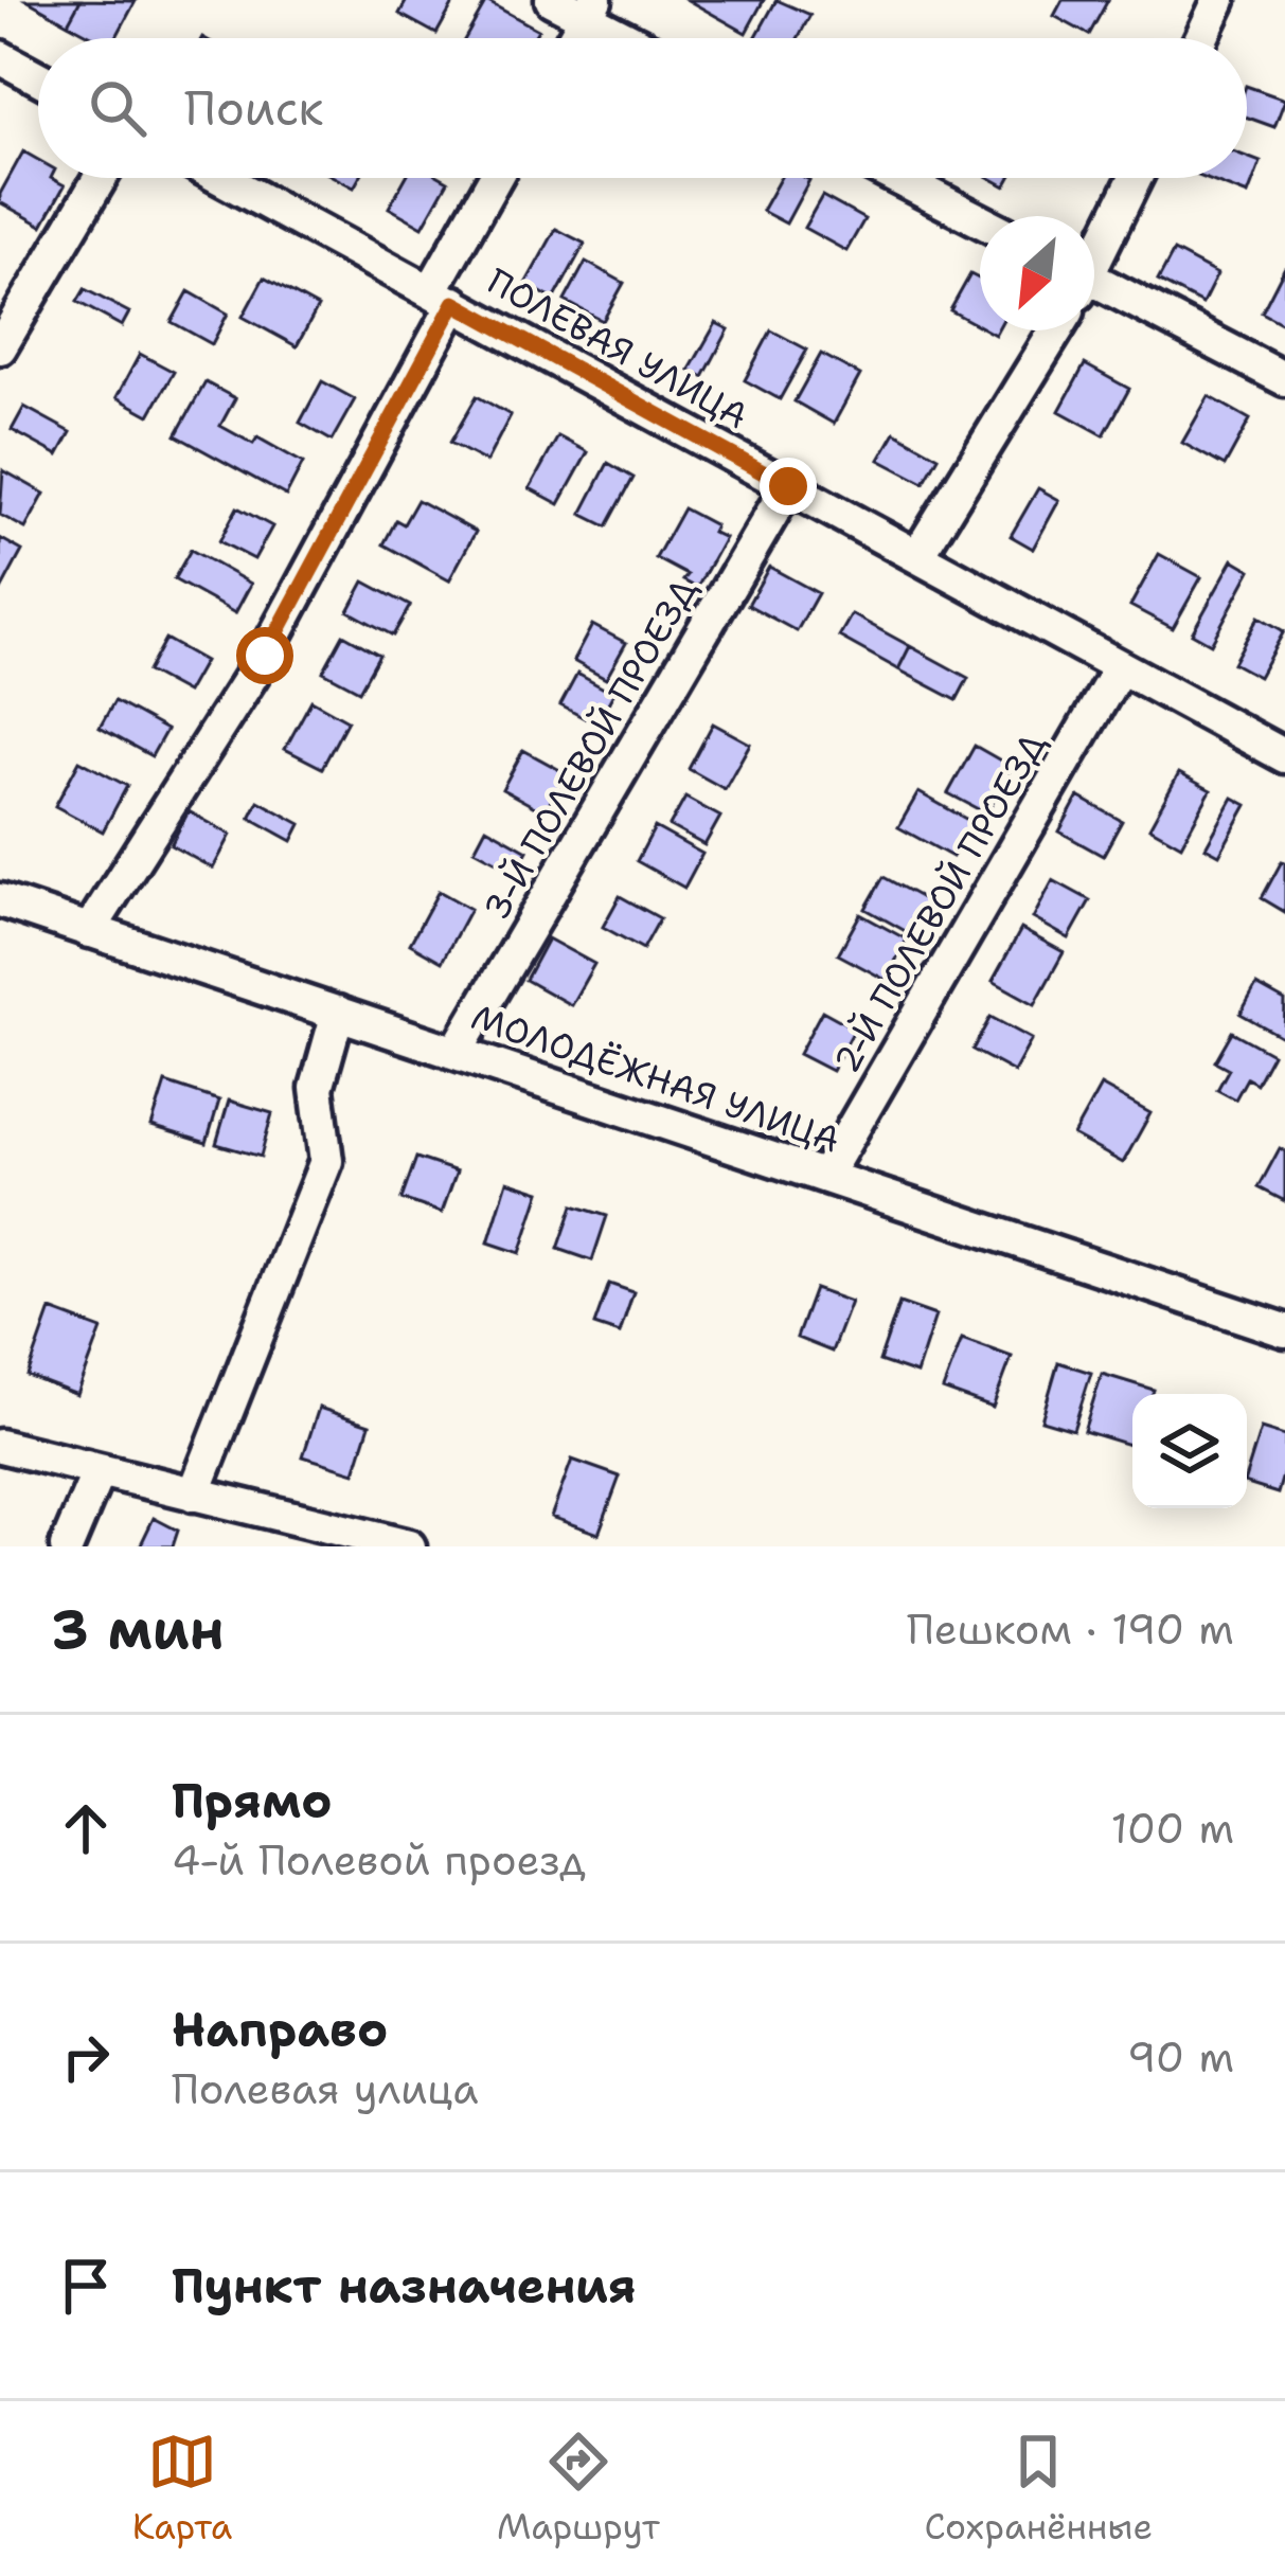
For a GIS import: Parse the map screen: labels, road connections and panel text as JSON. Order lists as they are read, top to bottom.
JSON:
{
  "streets": {
    "street": [
      "ПОЛЕВАЯ УЛИЦА",
      "3-Й ПОЛЕВОЙ ПРОЕЗД",
      "2-Й ПОЛЕВОЙ ПРОЕЗД",
      "МОЛОДЁЖНАЯ УЛИЦА"
    ]
  },
  "crossings": [
    ["ПОЛЕВАЯ УЛИЦА", "3-Й ПОЛЕВОЙ ПРОЕЗД"],
    ["ПОЛЕВАЯ УЛИЦА", "2-Й ПОЛЕВОЙ ПРОЕЗД"],
    ["3-Й ПОЛЕВОЙ ПРОЕЗД", "МОЛОДЁЖНАЯ УЛИЦА"],
    ["2-Й ПОЛЕВОЙ ПРОЕЗД", "МОЛОДЁЖНАЯ УЛИЦА"]
  ],
  "north": "bottom left",
  "page": {
    "search": "Поиск",
    "heading": ["3 мин", "Пешком · 190 m"],
    "list": [
      ["Прямо", "4-й Полевой проезд", "100 m"],
      ["Направо", "Полевая улица", "90 m"],
      "Пункт назначения"
    ],
    "nav": ["Карта", "Маршрут", "Сохранённые"]
  }
}
